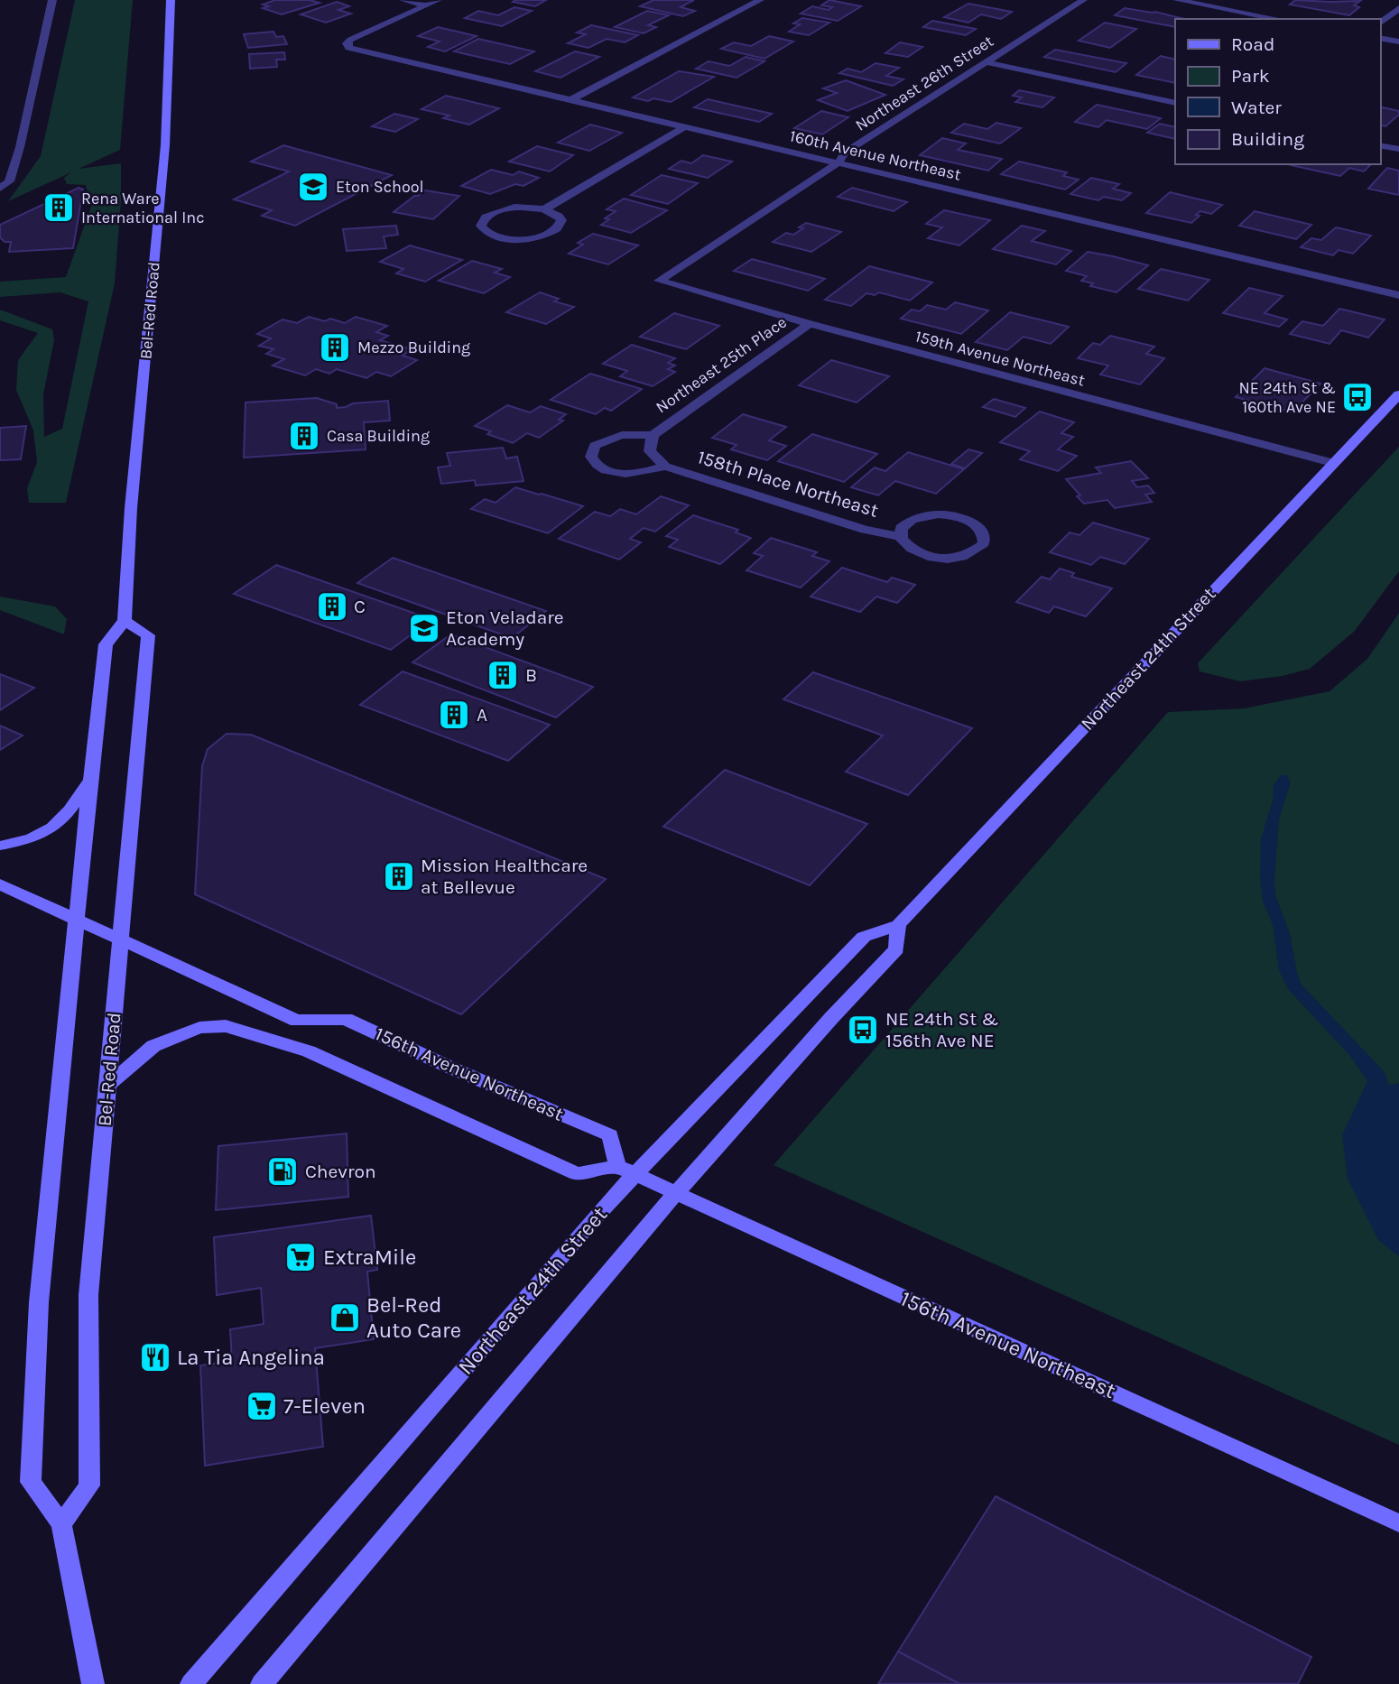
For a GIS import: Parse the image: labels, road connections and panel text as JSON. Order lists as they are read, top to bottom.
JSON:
{
  "streets": {
    "main road": ["Bel-Red Road", "Northeast 24th Street", "156th Avenue Northeast"],
    "street": [
      "Northeast 26th Street",
      "160th Avenue Northeast",
      "159th Avenue Northeast",
      "Northeast 25th Place",
      "158th Place Northeast"
    ]
  },
  "crossings": [
    ["Northeast 26th Street", "160th Avenue Northeast"],
    ["Northeast 26th Street", "159th Avenue Northeast"],
    ["Bel-Red Road", "156th Avenue Northeast"],
    ["159th Avenue Northeast", "Northeast 25th Place"],
    ["159th Avenue Northeast", "Northeast 24th Street"],
    ["Northeast 25th Place", "158th Place Northeast"],
    ["Northeast 24th Street", "156th Avenue Northeast"]
  ],
  "places": {
    "school or university": ["Eton School", "Eton Veladare Academy"],
    "building": [
      "Rena Ware International Inc",
      "Mezzo Building",
      "Casa Building",
      "C",
      "B",
      "A",
      "Mission Healthcare at Bellevue"
    ],
    "bus stop": ["NE 24th St & 160th Ave NE", "NE 24th St & 156th Ave NE"],
    "fuel station": ["Chevron"],
    "supermarket": ["ExtraMile", "7-Eleven"],
    "shop": ["Bel-Red Auto Care"],
    "restaurant": ["La Tia Angelina"]
  },
  "legend": [
    "Road",
    "Park",
    "Water",
    "Building"
  ]
}
